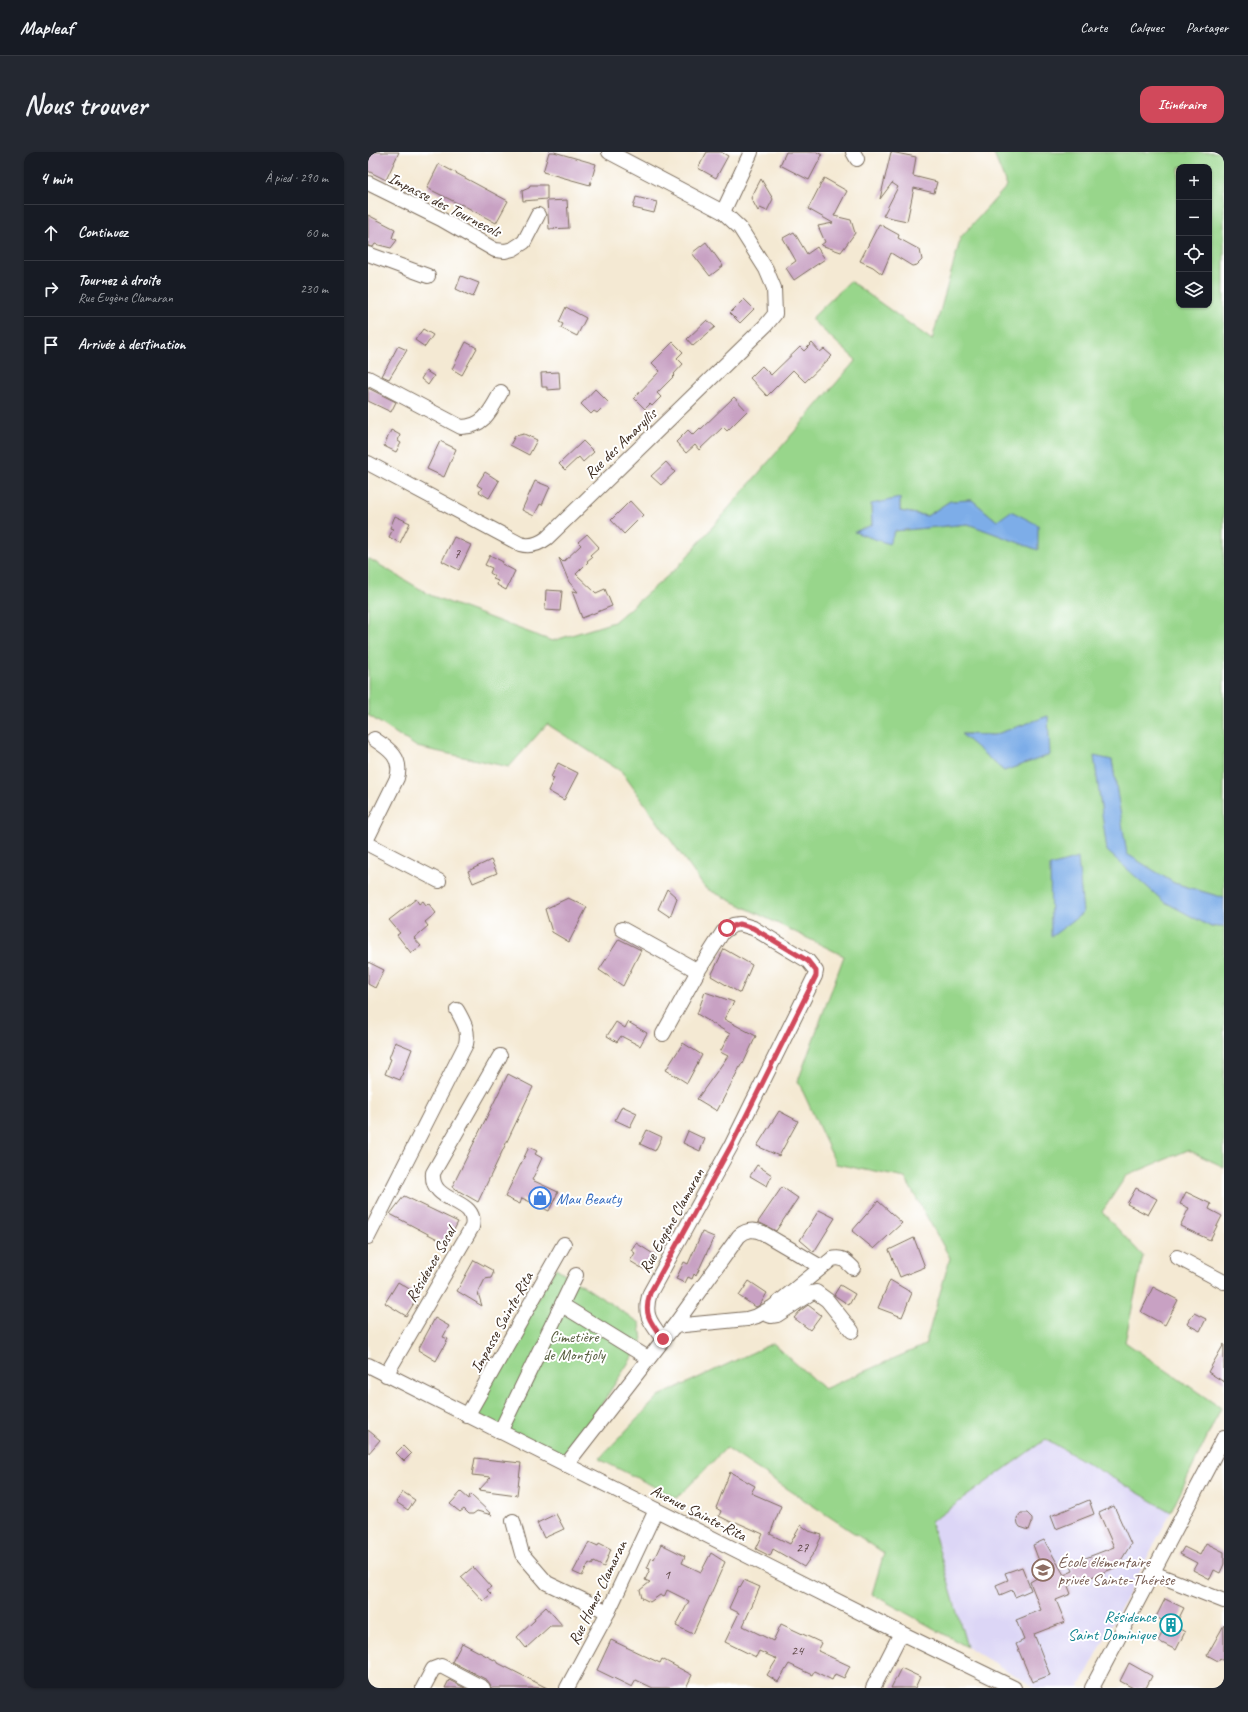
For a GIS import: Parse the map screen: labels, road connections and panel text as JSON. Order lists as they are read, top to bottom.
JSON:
{
  "streets": {
    "street": [
      "Impasse des Tournesols",
      "Rue des Amaryllis",
      "Rue Eugène Clamaran",
      "Résidence Sosal",
      "Impasse Sainte-Rita",
      "Avenue Sainte-Rita",
      "Rue Homer Clamaran"
    ]
  },
  "crossings": [
    ["Résidence Sosal", "Avenue Sainte-Rita"],
    ["Impasse Sainte-Rita", "Avenue Sainte-Rita"],
    ["Avenue Sainte-Rita", "Rue Homer Clamaran"]
  ],
  "parks": ["Cimetière de Montjoly"],
  "places": {
    "shop": ["Mau Beauty"],
    "school or university": ["École élémentaire privée Sainte-Thérèse"],
    "building": ["Résidence Saint Dominique"]
  },
  "house_numbers": [
    "7",
    "27",
    "1",
    "24"
  ],
  "page": {
    "header": "Mapleaf",
    "nav": ["Carte", "Calques", "Partager"],
    "buttons": "Itinéraire",
    "title": "Nous trouver",
    "heading": ["4 min", "À pied · 290 m"],
    "map_buttons": ["+", "−"],
    "list": [
      ["Continuez", "60 m"],
      ["Tournez à droite", "Rue Eugène Clamaran", "230 m"],
      "Arrivée à destination"
    ]
  }
}
